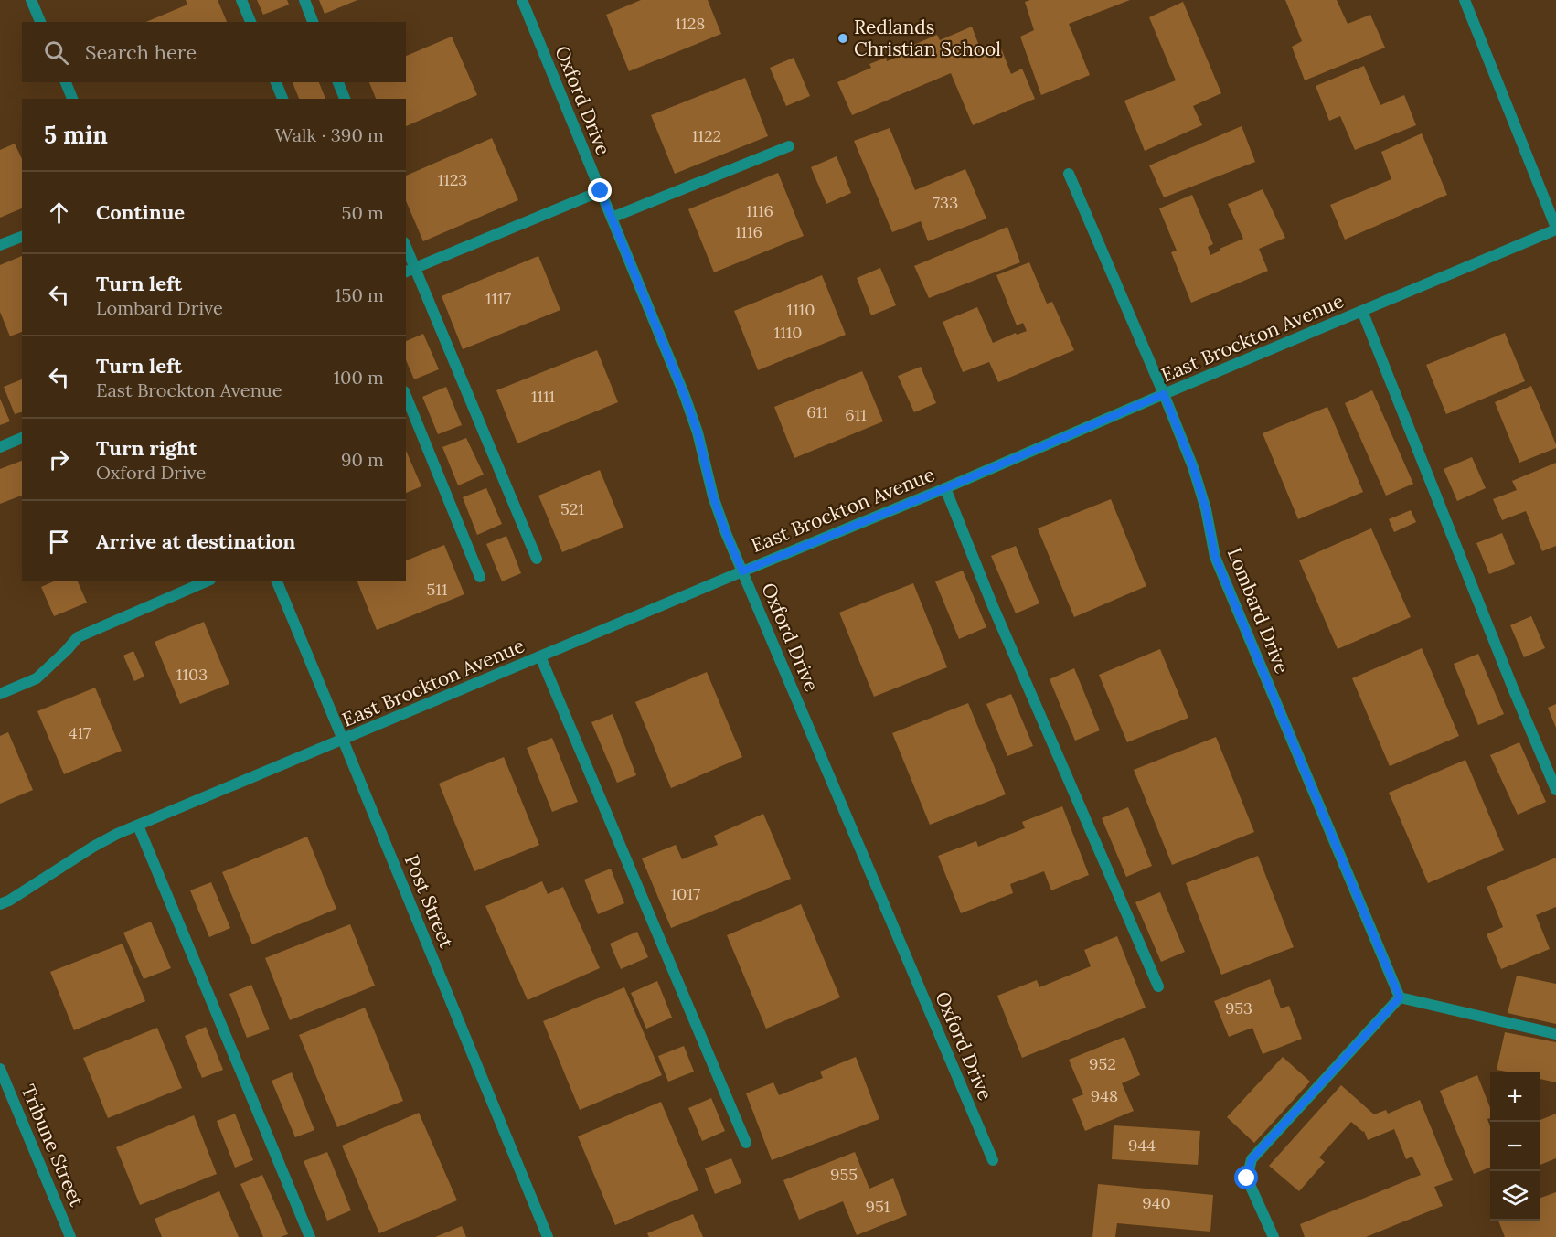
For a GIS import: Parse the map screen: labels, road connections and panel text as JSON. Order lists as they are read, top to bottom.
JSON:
{
  "streets": {
    "street": [
      "Oxford Drive",
      "East Brockton Avenue",
      "Lombard Drive",
      "Post Street",
      "Tribune Street"
    ]
  },
  "crossings": [
    ["Oxford Drive", "East Brockton Avenue"],
    ["East Brockton Avenue", "Lombard Drive"],
    ["East Brockton Avenue", "Post Street"]
  ],
  "places": ["Redlands Christian School"],
  "house_numbers": [
    "1128",
    "1122",
    "1123",
    "733",
    "1116",
    "1116",
    "1117",
    "1110",
    "1110",
    "1111",
    "611",
    "611",
    "521",
    "511",
    "1103",
    "417",
    "1017",
    "953",
    "952",
    "948",
    "944",
    "955",
    "940",
    "951"
  ],
  "page": {
    "search": "Search here",
    "heading": ["5 min", "Walk · 390 m"],
    "list": [
      ["Continue", "50 m"],
      ["Turn left", "Lombard Drive", "150 m"],
      ["Turn left", "East Brockton Avenue", "100 m"],
      ["Turn right", "Oxford Drive", "90 m"],
      "Arrive at destination"
    ],
    "map_buttons": ["+", "−"]
  }
}
